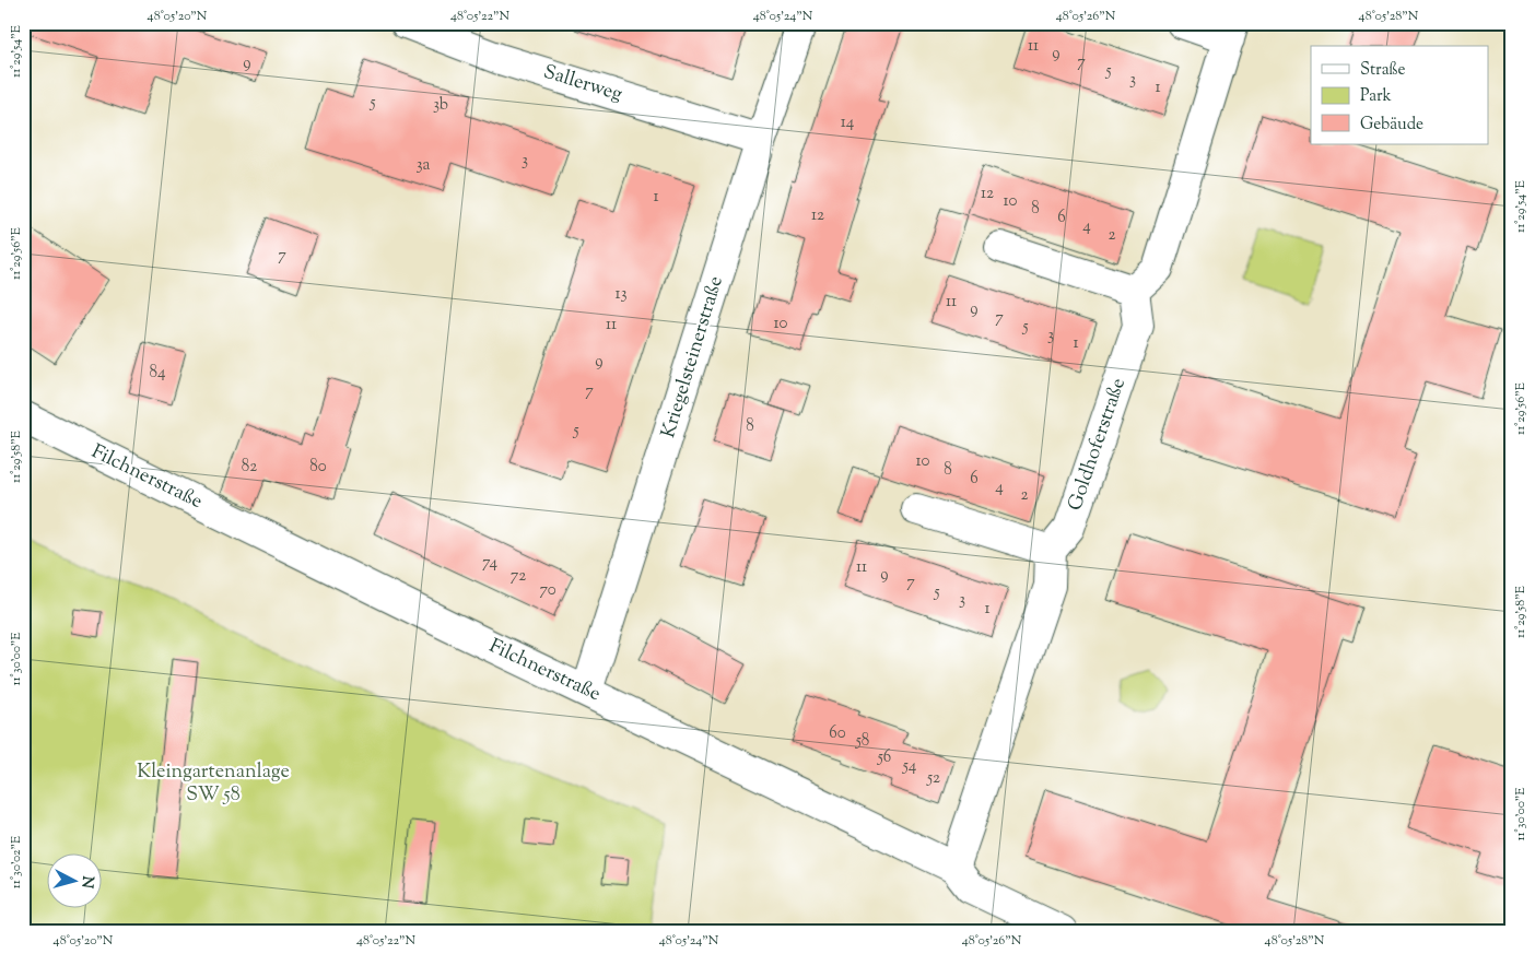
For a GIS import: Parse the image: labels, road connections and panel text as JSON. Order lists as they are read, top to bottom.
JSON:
{
  "streets": {
    "street": [
      "Sallerweg",
      "Kriegelsteinerstraße",
      "Goldhoferstraße",
      "Filchnerstraße"
    ]
  },
  "crossings": [
    ["Sallerweg", "Kriegelsteinerstraße"],
    ["Kriegelsteinerstraße", "Filchnerstraße"]
  ],
  "parks": ["Kleingartenanlage SW 58"],
  "house_numbers": [
    "11",
    "9",
    "7",
    "9",
    "5",
    "3",
    "1",
    "5",
    "3b",
    "14",
    "3",
    "3a",
    "12",
    "1",
    "10",
    "8",
    "12",
    "6",
    "4",
    "2",
    "7",
    "13",
    "11",
    "9",
    "7",
    "10",
    "11",
    "5",
    "3",
    "1",
    "9",
    "84",
    "7",
    "8",
    "5",
    "10",
    "82",
    "80",
    "8",
    "6",
    "4",
    "2",
    "74",
    "11",
    "9",
    "72",
    "7",
    "70",
    "5",
    "3",
    "1",
    "60",
    "58",
    "56",
    "54",
    "52"
  ],
  "legend": ["Straße", "Park", "Gebäude"],
  "north": "right",
  "coordinates": [
    "48°05'20\"N",
    "48°05'22\"N",
    "48°05'24\"N",
    "48°05'26\"N",
    "48°05'28\"N",
    "11°29'54\"E",
    "11°29'56\"E",
    "11°29'58\"E",
    "11°30'00\"E",
    "11°30'02\"E"
  ]
}
